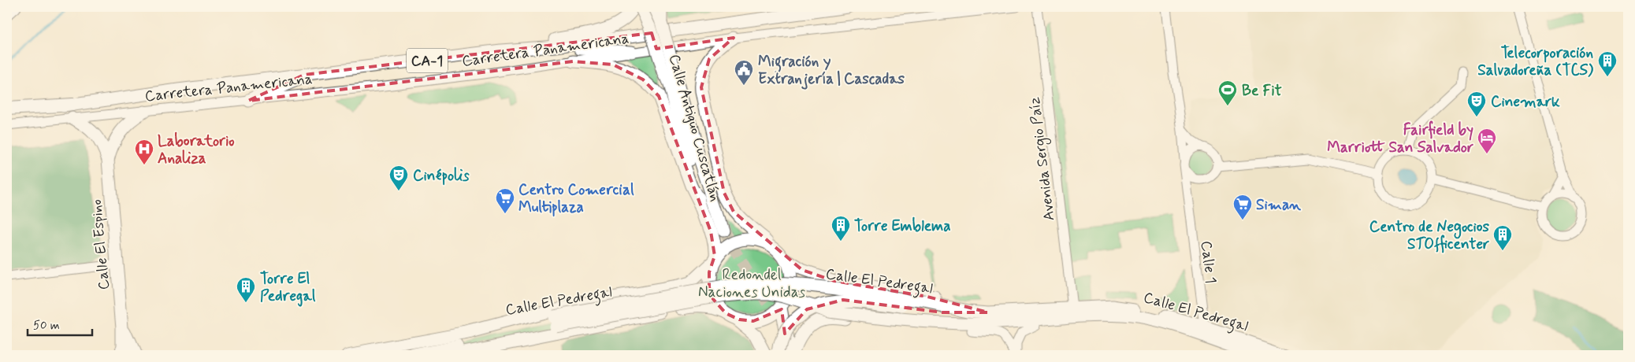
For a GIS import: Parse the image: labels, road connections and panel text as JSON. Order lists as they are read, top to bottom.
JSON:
{
  "streets": {
    "main road": [
      "Carretera Panamericana",
      "CA-1",
      "Calle Antiguo Cuscatlán",
      "Calle El Espino",
      "Calle El Pedregal"
    ],
    "street": ["Avenida Sergio Paíz", "Calle 1"]
  },
  "crossings": [
    ["Carretera Panamericana", "Calle El Espino"],
    ["Avenida Sergio Paíz", "Calle El Pedregal"],
    ["Calle 1", "Calle El Pedregal"]
  ],
  "parks": ["Redondel Naciones Unidas"],
  "places": {
    "building": [
      "Telecorporación Salvadoreña (TCS)",
      "Torre Emblema",
      "Centro de Negocios STOfficenter",
      "Torre El Pedregal"
    ],
    "public building": ["Migración y Extranjería | Cascadas"],
    "sports": ["Be Fit"],
    "theatre": ["Cinemark", "Cinépolis"],
    "hotel": ["Fairfield by Marriott San Salvador"],
    "hospital": ["Laboratorio Analiza"],
    "supermarket": ["Centro Comercial Multiplaza", "Siman"]
  },
  "scale_bar": "50 m"
}
